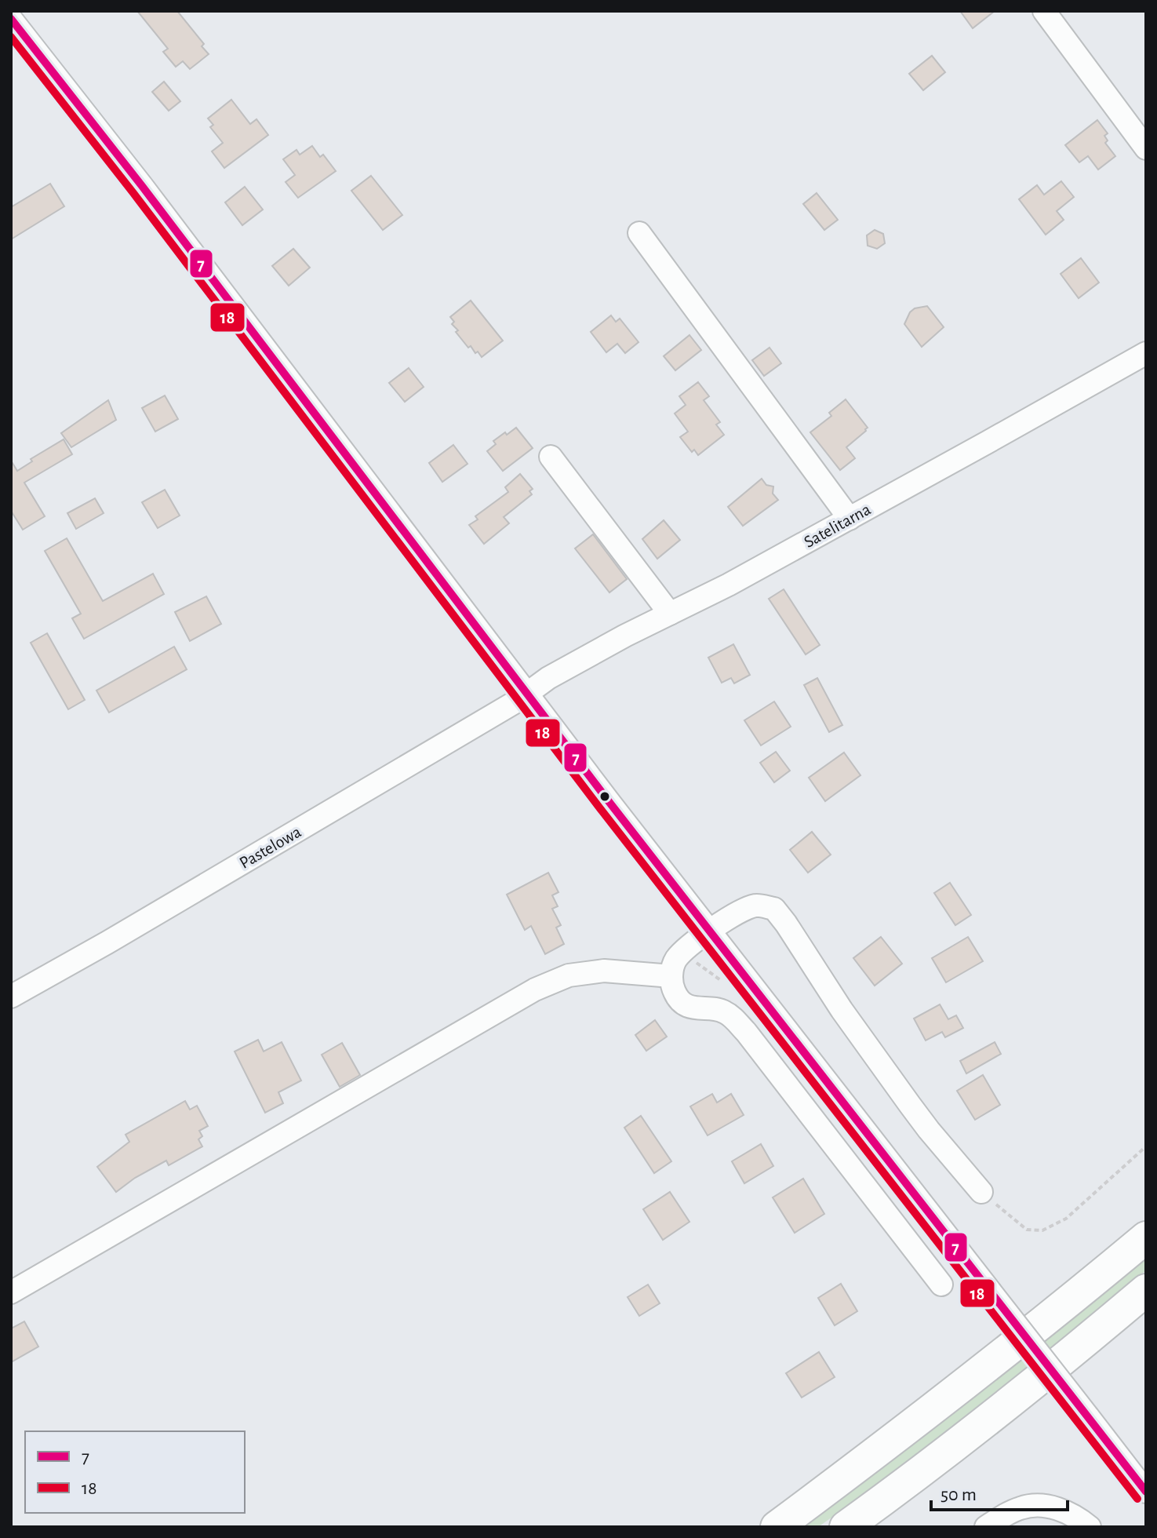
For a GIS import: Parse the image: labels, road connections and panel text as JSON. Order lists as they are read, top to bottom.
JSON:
{
  "streets": {
    "street": ["Satelitarna", "Pastelowa"]
  },
  "crossings": [
    ["Satelitarna", "Pastelowa"]
  ],
  "lines": ["transit line 7", "transit line 18"],
  "legend": ["7", "18"],
  "scale_bar": "50 m"
}
